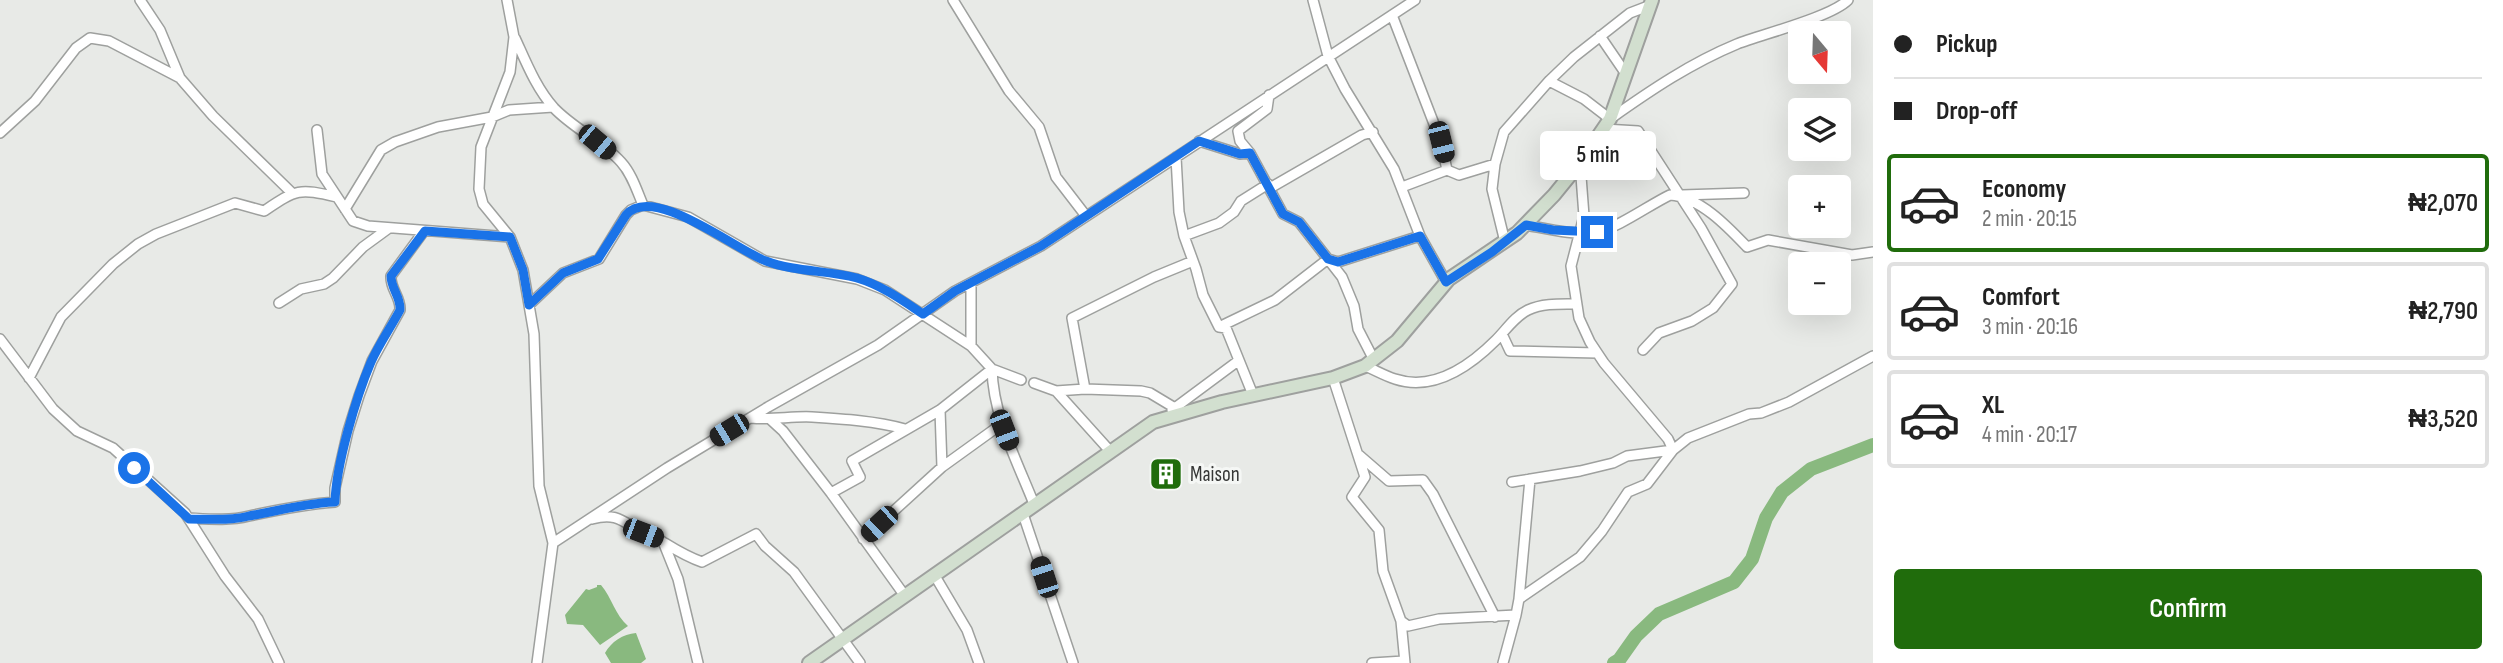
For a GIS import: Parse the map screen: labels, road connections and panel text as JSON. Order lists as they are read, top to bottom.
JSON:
{
  "places": {
    "building": ["Maison"]
  },
  "north": "bottom",
  "page": {
    "banner": ["Pickup", "Drop-off"],
    "map_buttons": ["+", "−"],
    "bubble": "5 min",
    "list": [
      {
        "name": "Economy",
        "note": "2 min · 20:15",
        "value": "₦2,070"
      },
      {
        "name": "Comfort",
        "note": "3 min · 20:16",
        "value": "₦2,790"
      },
      {
        "name": "XL",
        "note": "4 min · 20:17",
        "value": "₦3,520"
      }
    ],
    "buttons": "Confirm"
  }
}
